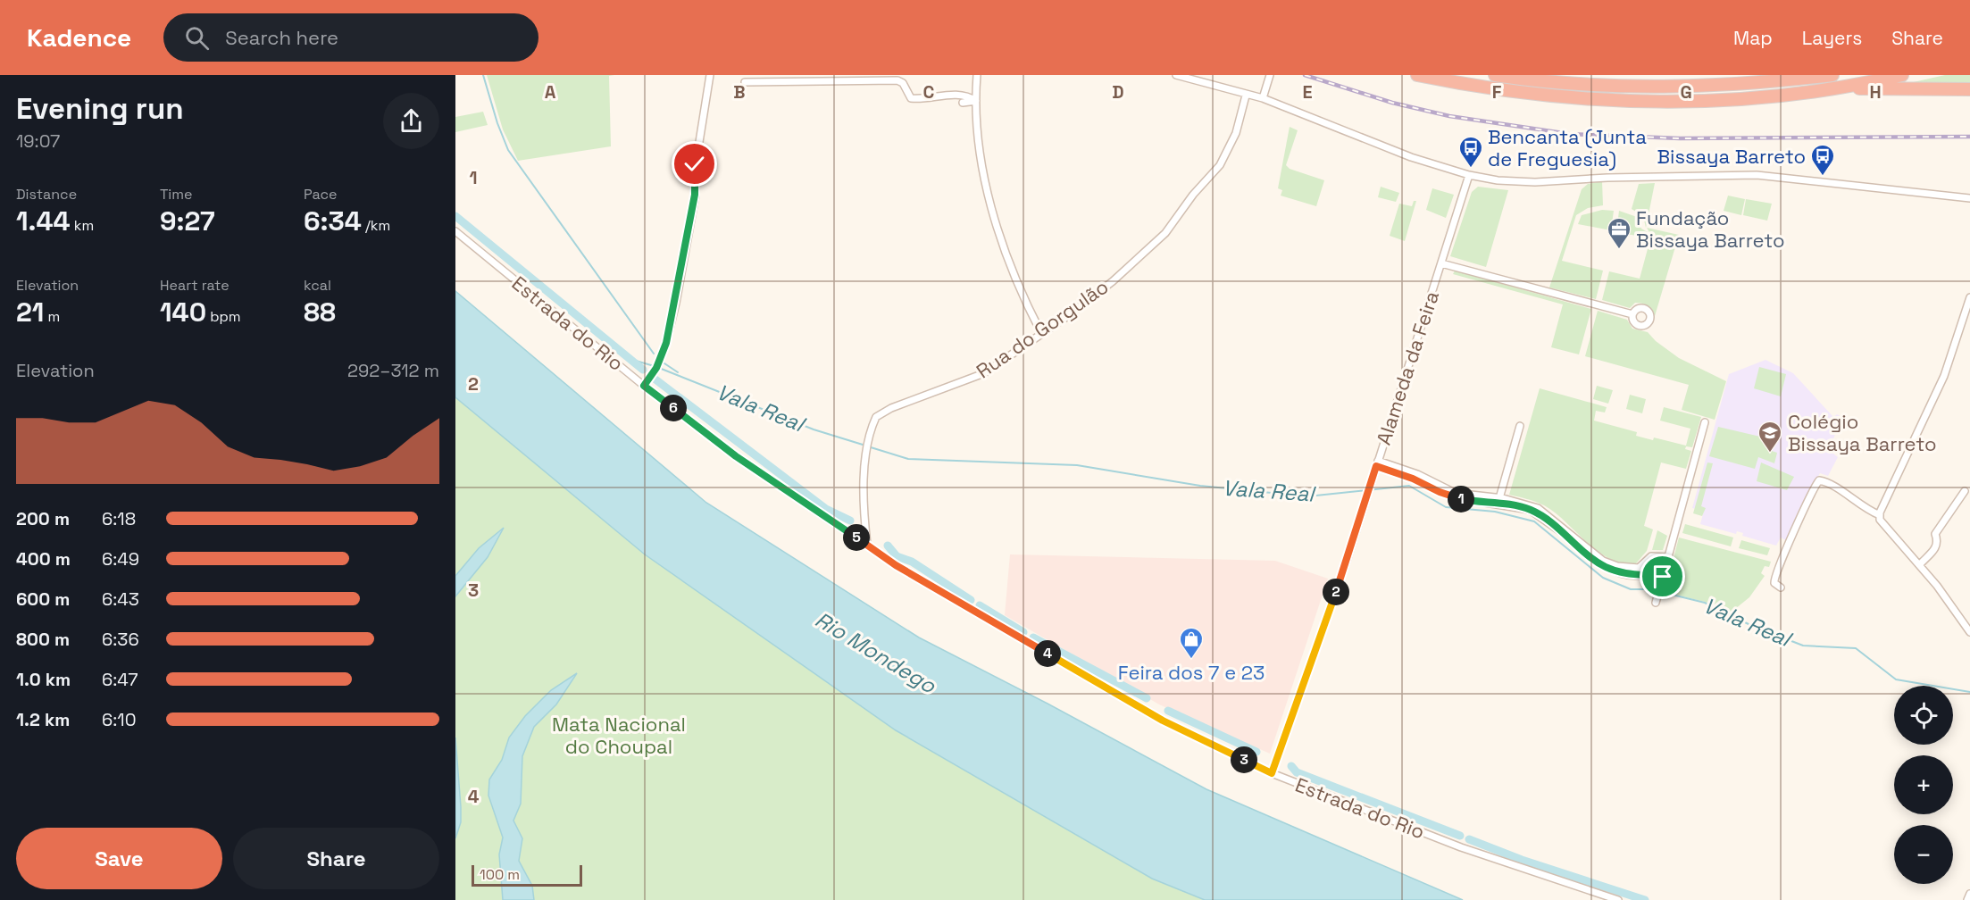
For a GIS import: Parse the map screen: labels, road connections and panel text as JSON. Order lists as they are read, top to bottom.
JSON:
{
  "streets": {
    "street": ["Estrada do Rio", "Rua do Gorgulão", "Alameda da Feira"]
  },
  "crossings": [
    ["Estrada do Rio", "Rua do Gorgulão"],
    ["Estrada do Rio", "Alameda da Feira"]
  ],
  "water": ["Vala Real", "Rio Mondego"],
  "parks": ["Mata Nacional do Choupal"],
  "places": {
    "bus stop": ["Bencanta (Junta de Freguesia)", "Bissaya Barreto"],
    "office": ["Fundação Bissaya Barreto"],
    "school or university": ["Colégio Bissaya Barreto"],
    "shop": ["Feira dos 7 e 23"]
  },
  "scale_bar": "100 m",
  "page": {
    "header": "Kadence",
    "search": "Search here",
    "nav": ["Map", "Layers", "Share"],
    "heading": ["Evening run", "19:07"],
    "stats": [
      ["Distance", "1.44 km"],
      ["Time", "9:27"],
      ["Pace", "6:34 /km"],
      ["Elevation", "21 m"],
      ["Heart rate", "140 bpm"],
      ["kcal", "88"]
    ],
    "chart": ["Elevation", "292–312 m"],
    "pins": [
      "6",
      "1",
      "5",
      "2",
      "4",
      "3"
    ],
    "list": [
      {
        "name": "200 m",
        "note": "6:18"
      },
      {
        "name": "400 m",
        "note": "6:49"
      },
      {
        "name": "600 m",
        "note": "6:43"
      },
      {
        "name": "800 m",
        "note": "6:36"
      },
      {
        "name": "1.0 km",
        "note": "6:47"
      },
      {
        "name": "1.2 km",
        "note": "6:10"
      }
    ],
    "map_buttons": ["+", "−"],
    "buttons": ["Save", "Share"],
    "scale": "100 m"
  },
  "grid": {
    "columns": [
      "A",
      "B",
      "C",
      "D",
      "E",
      "F",
      "G",
      "H"
    ],
    "rows": [
      "1",
      "2",
      "3",
      "4"
    ]
  }
}
